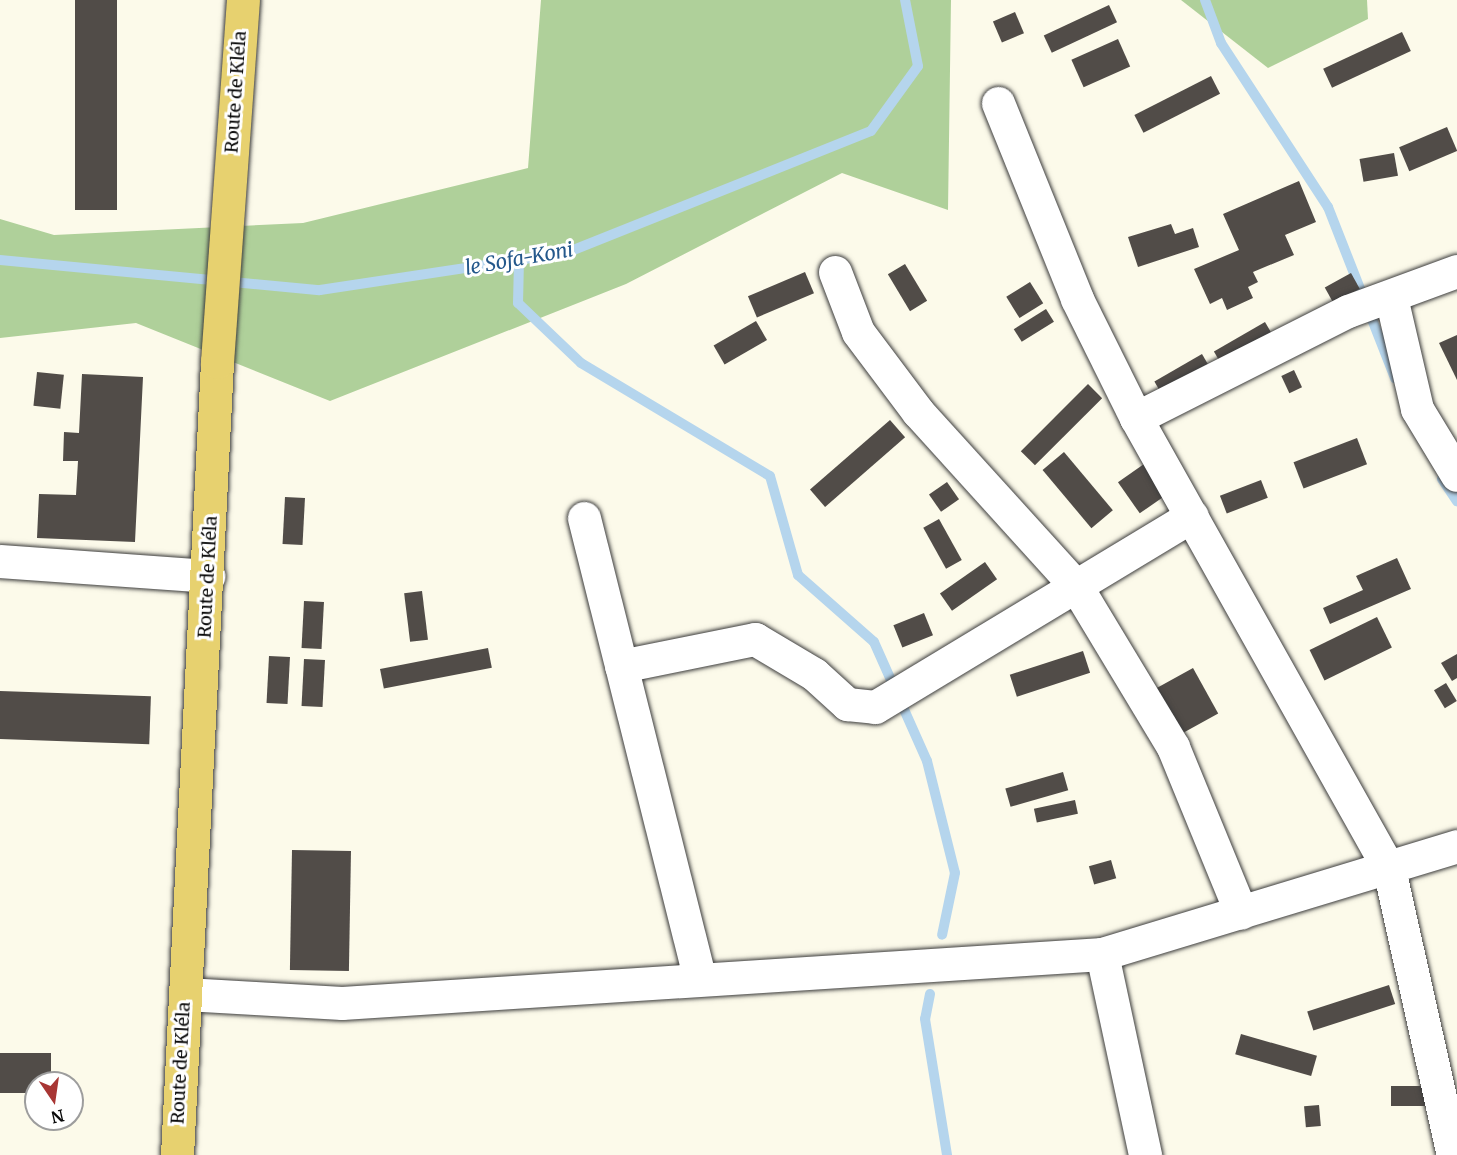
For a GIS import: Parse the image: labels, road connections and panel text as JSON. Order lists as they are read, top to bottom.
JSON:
{
  "streets": {
    "main road": ["Route de Kléla"]
  },
  "water": ["le Sofa-Koni"],
  "north": "bottom"
}
